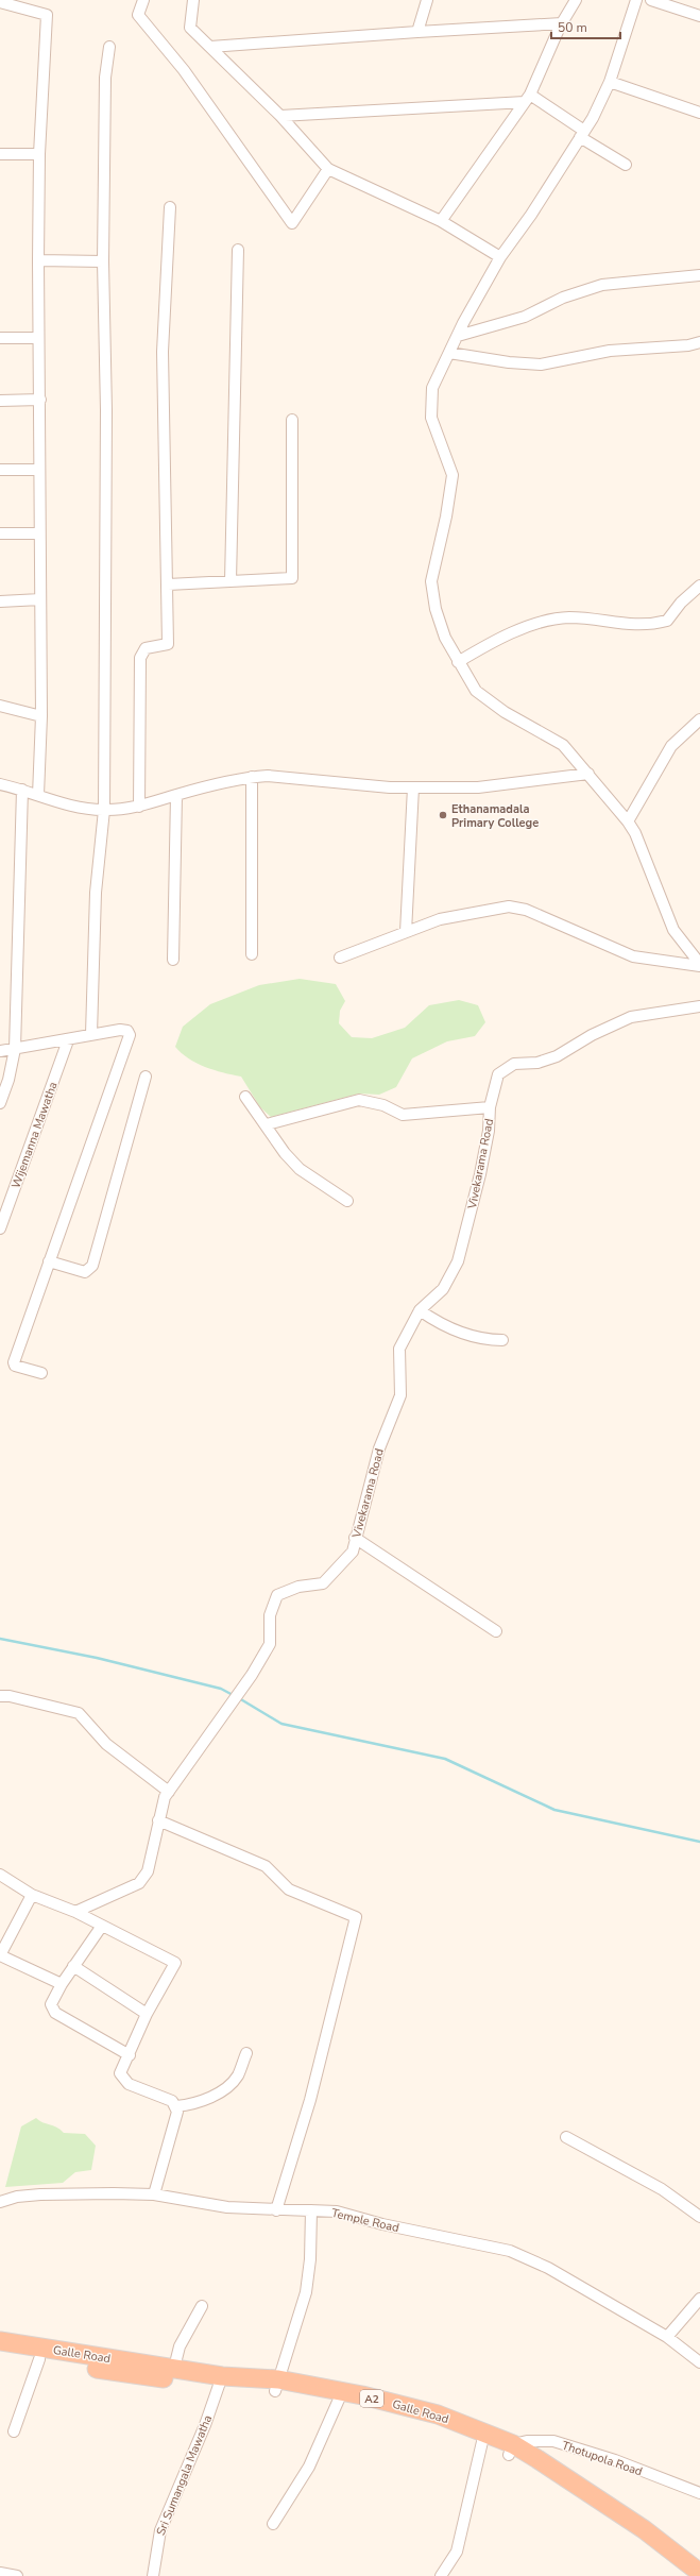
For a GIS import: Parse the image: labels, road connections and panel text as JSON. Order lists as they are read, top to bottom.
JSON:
{
  "streets": {
    "highway": ["Galle Road", "A2"],
    "street": [
      "Wijemanna Mawatha",
      "Vivekarama Road",
      "Temple Road",
      "Thotupola Road",
      "Sri Sumangala Mawatha"
    ]
  },
  "crossings": [
    ["Galle Road", "Thotupola Road"],
    ["Galle Road", "Sri Sumangala Mawatha"]
  ],
  "places": ["Ethanamadala Primary College"],
  "scale_bar": "50 m"
}
